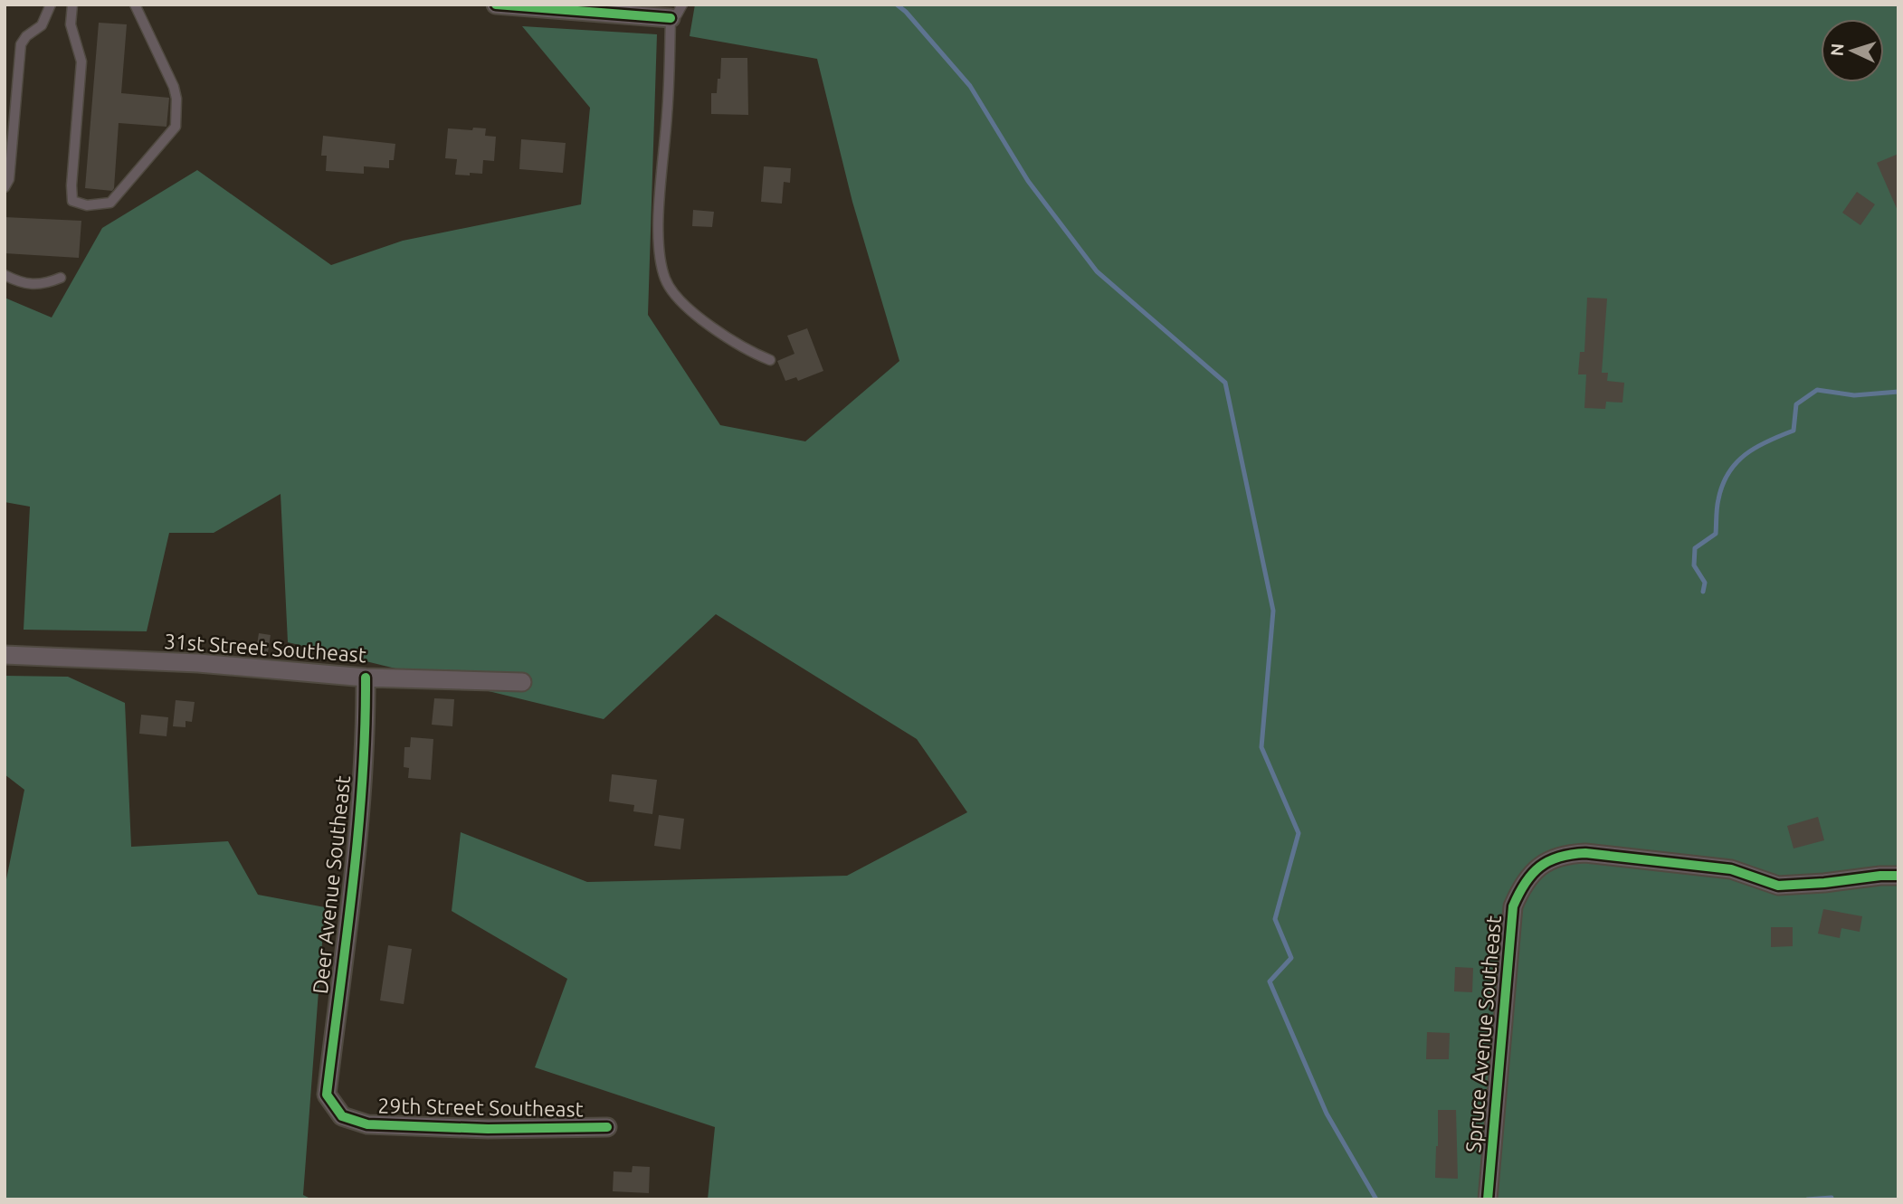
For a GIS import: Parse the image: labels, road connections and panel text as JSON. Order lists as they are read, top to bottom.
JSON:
{
  "streets": {
    "street": [
      "31st Street Southeast",
      "Deer Avenue Southeast",
      "Spruce Avenue Southeast",
      "29th Street Southeast"
    ]
  },
  "crossings": [
    ["31st Street Southeast", "Deer Avenue Southeast"],
    ["Deer Avenue Southeast", "29th Street Southeast"]
  ],
  "north": "left"
}
